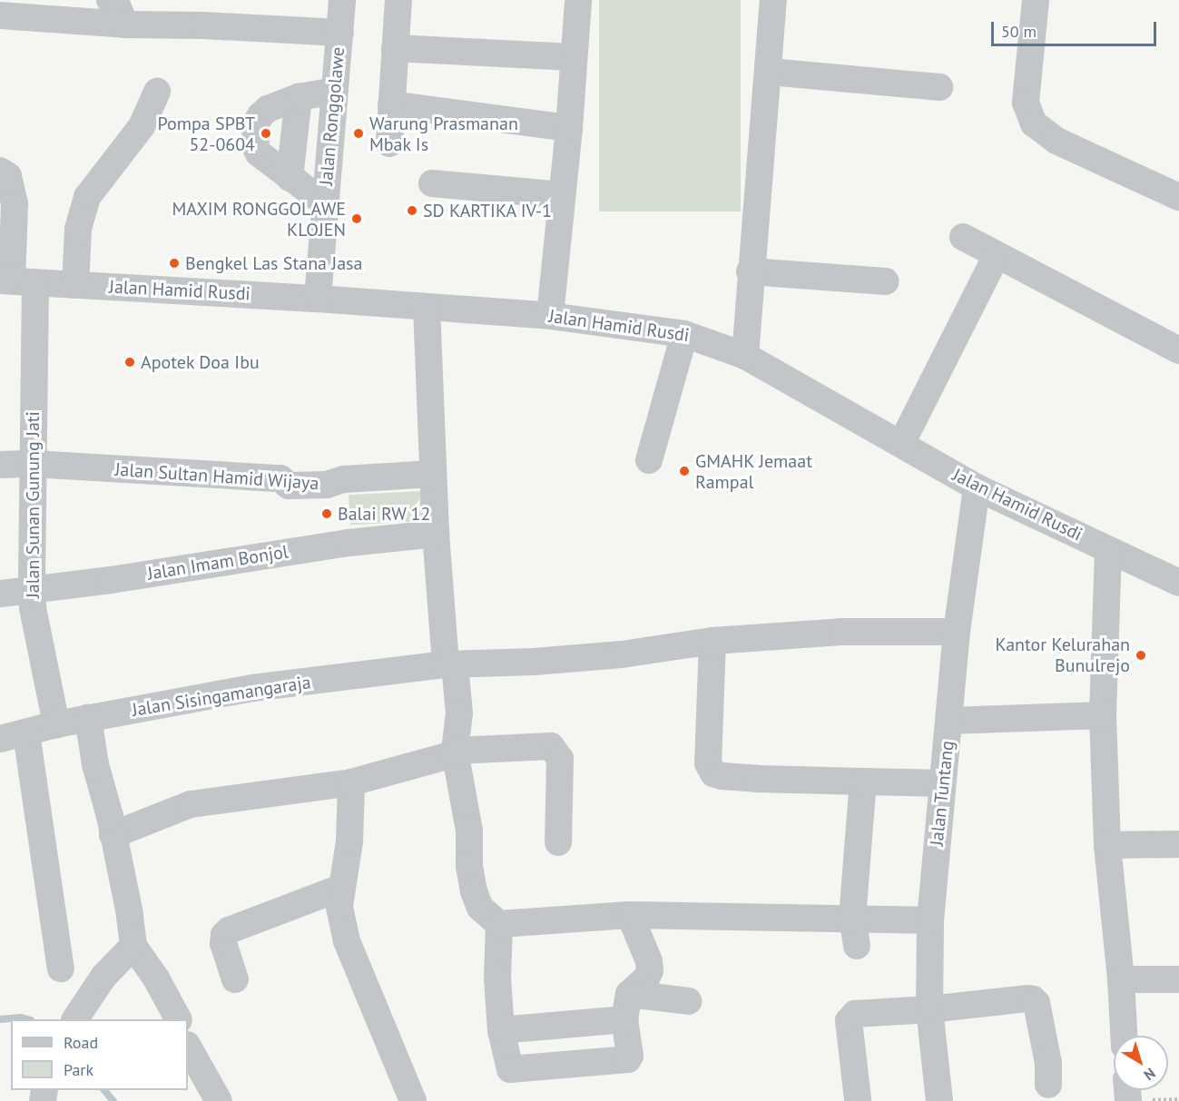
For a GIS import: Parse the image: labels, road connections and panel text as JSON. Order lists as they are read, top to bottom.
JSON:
{
  "streets": {
    "street": [
      "Jalan Ronggolawe",
      "Jalan Hamid Rusdi",
      "Jalan Sultan Hamid Wijaya",
      "Jalan Sunan Gunung Jati",
      "Jalan Imam Bonjol",
      "Jalan Sisingamangaraja",
      "Jalan Tuntang"
    ]
  },
  "crossings": [
    ["Jalan Ronggolawe", "Jalan Hamid Rusdi"],
    ["Jalan Hamid Rusdi", "Jalan Sunan Gunung Jati"],
    ["Jalan Hamid Rusdi", "Jalan Tuntang"],
    ["Jalan Sultan Hamid Wijaya", "Jalan Sunan Gunung Jati"],
    ["Jalan Sunan Gunung Jati", "Jalan Imam Bonjol"],
    ["Jalan Sunan Gunung Jati", "Jalan Sisingamangaraja"],
    ["Jalan Sisingamangaraja", "Jalan Tuntang"]
  ],
  "places": [
    "Pompa SPBT 52-0604",
    "Warung Prasmanan Mbak Is",
    "SD KARTIKA IV-1",
    "MAXIM RONGGOLAWE KLOJEN",
    "Bengkel Las Stana Jasa",
    "Apotek Doa Ibu",
    "GMAHK Jemaat Rampal",
    "Balai RW 12",
    "Kantor Kelurahan Bunulrejo"
  ],
  "legend": ["Road", "Park"],
  "scale_bar": "50 m",
  "north": "bottom right"
}
